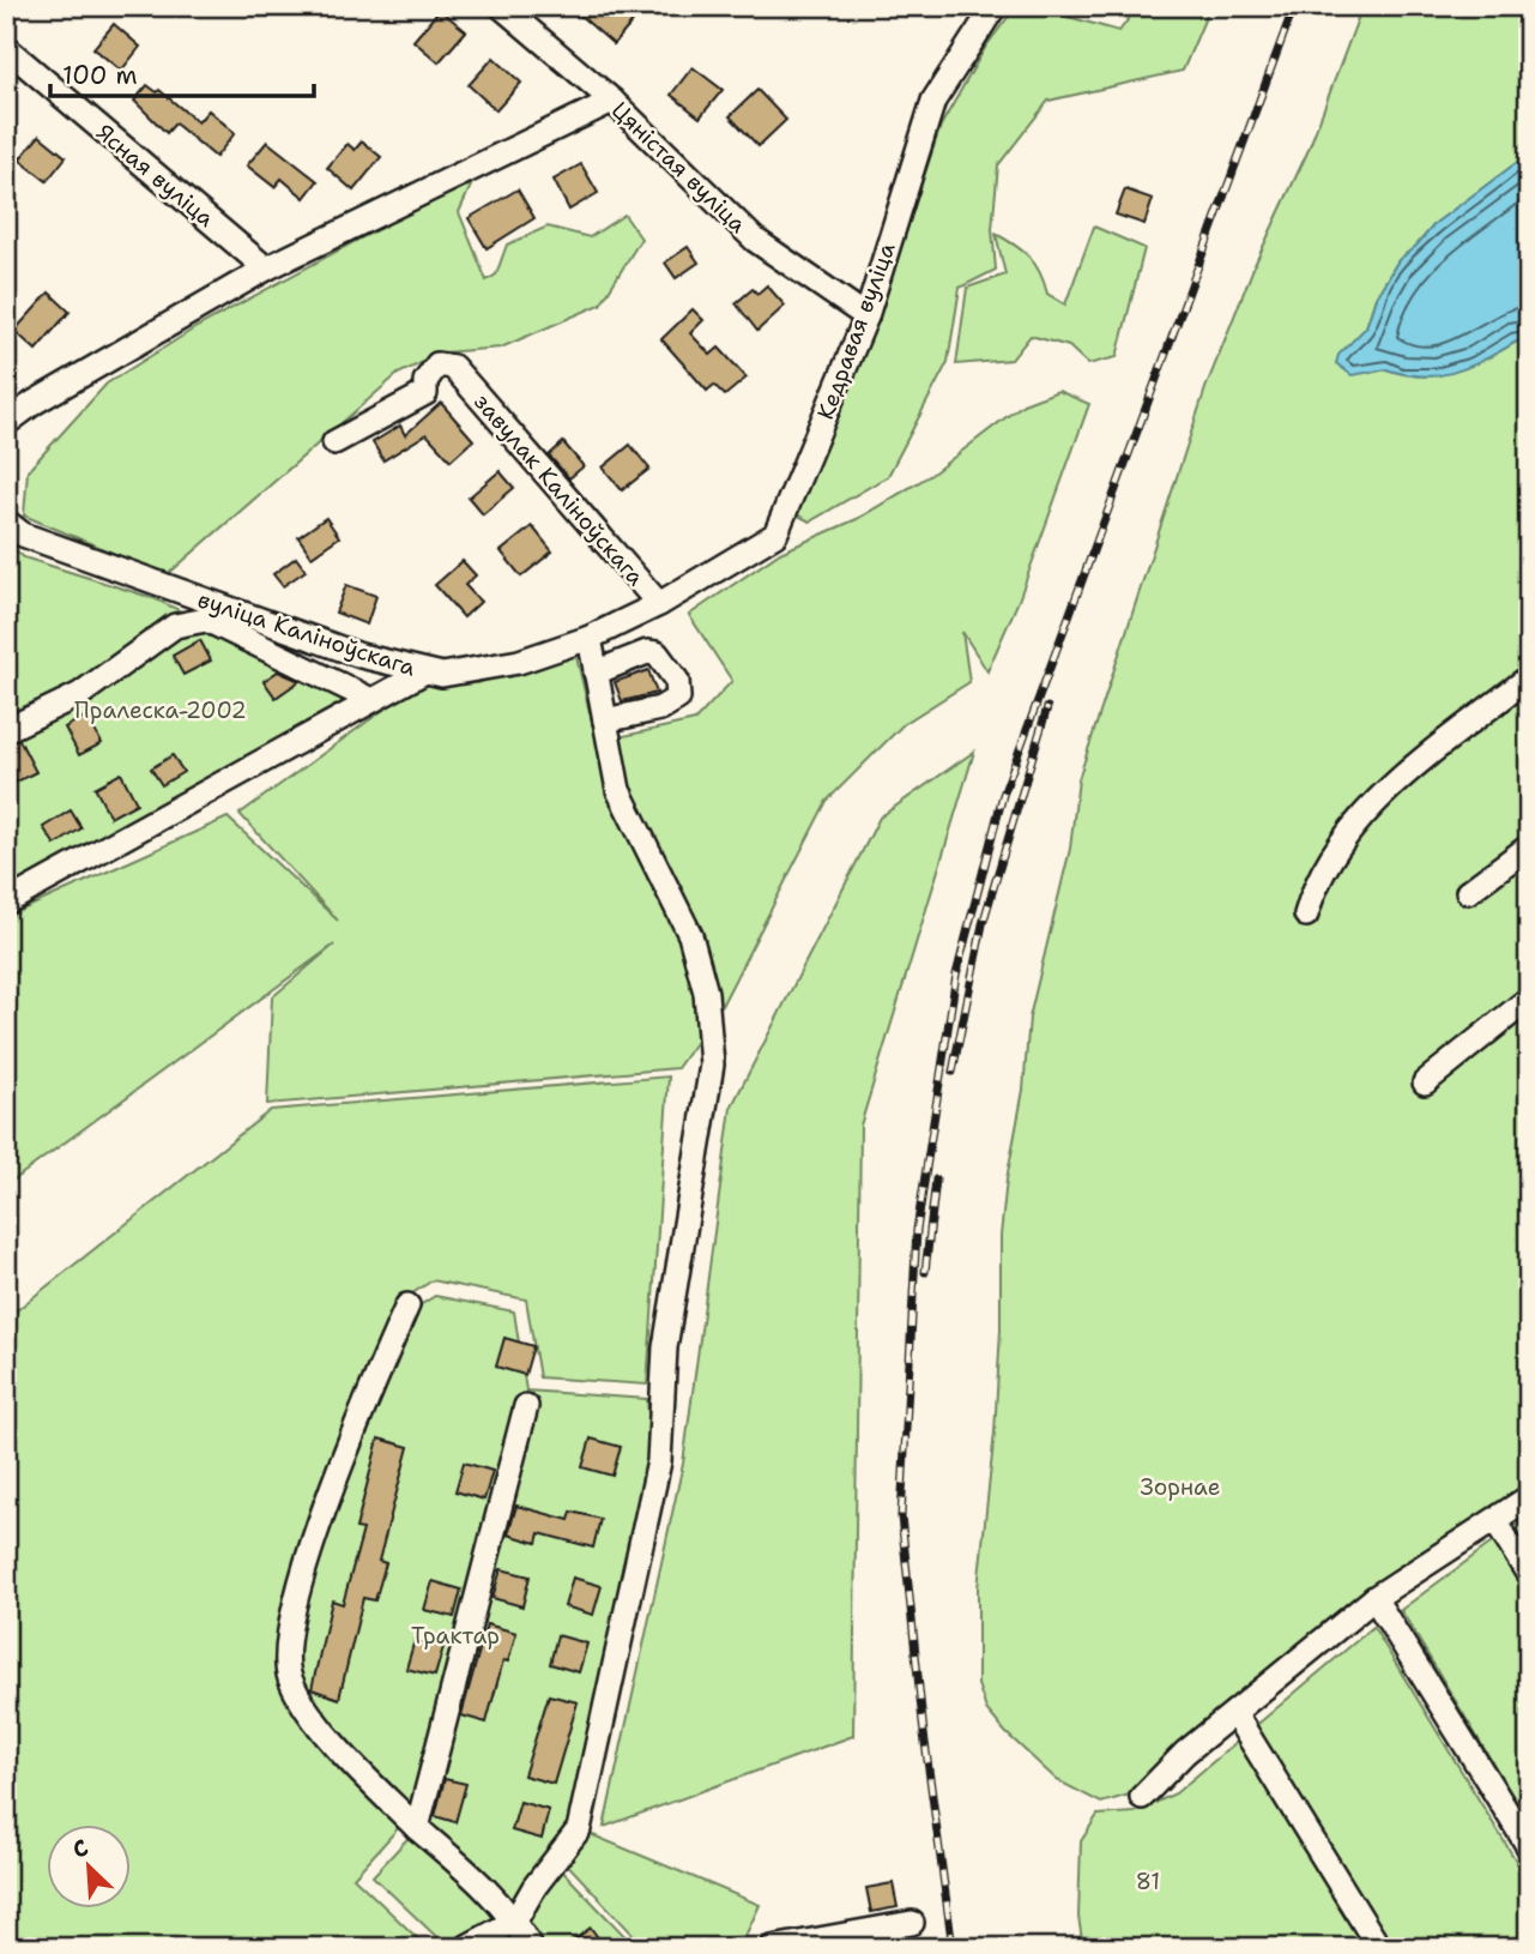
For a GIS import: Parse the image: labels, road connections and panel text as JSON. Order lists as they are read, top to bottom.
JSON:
{
  "streets": {
    "street": [
      "Цяністая вуліца",
      "Ясная вуліца",
      "Кедравая вуліца",
      "завулак Каліноўскага",
      "вуліца Каліноўскага"
    ]
  },
  "crossings": [
    ["Цяністая вуліца", "Кедравая вуліца"],
    ["Кедравая вуліца", "завулак Каліноўскага"],
    ["Кедравая вуліца", "вуліца Каліноўскага"],
    ["завулак Каліноўскага", "вуліца Каліноўскага"]
  ],
  "parks": [
    "Пралеска-2002",
    "Зорнае",
    "Трактар",
    "81"
  ],
  "scale_bar": "100 m",
  "north": "top left"
}
